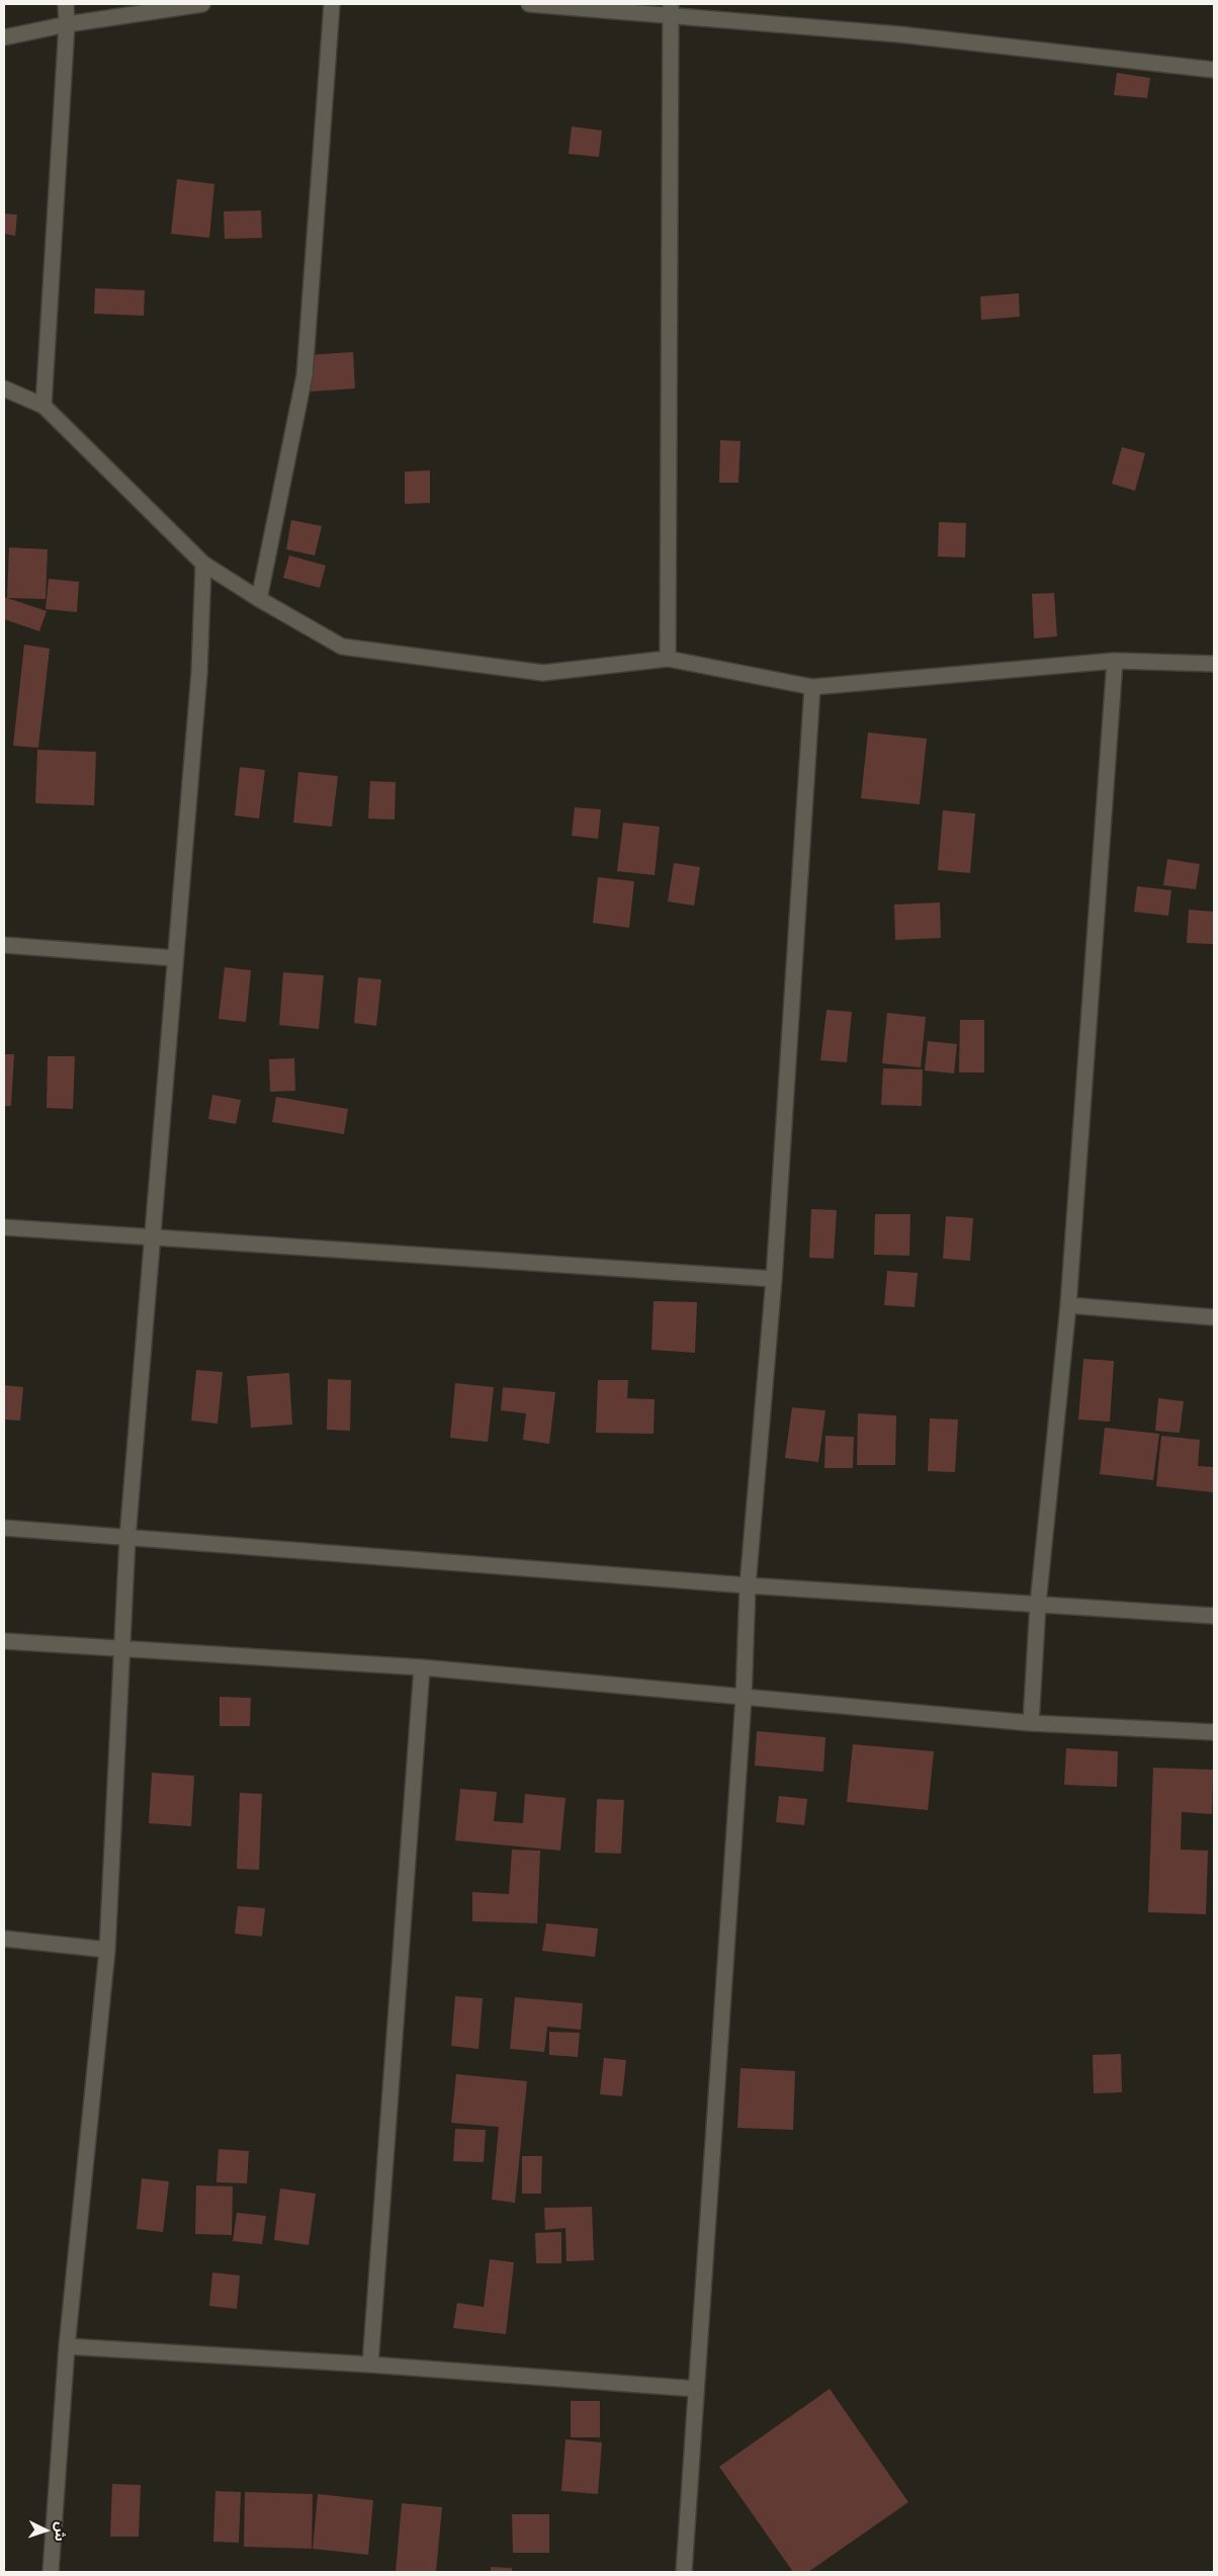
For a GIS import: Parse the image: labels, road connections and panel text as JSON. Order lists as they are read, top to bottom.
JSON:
{
  "north": "right"
}
